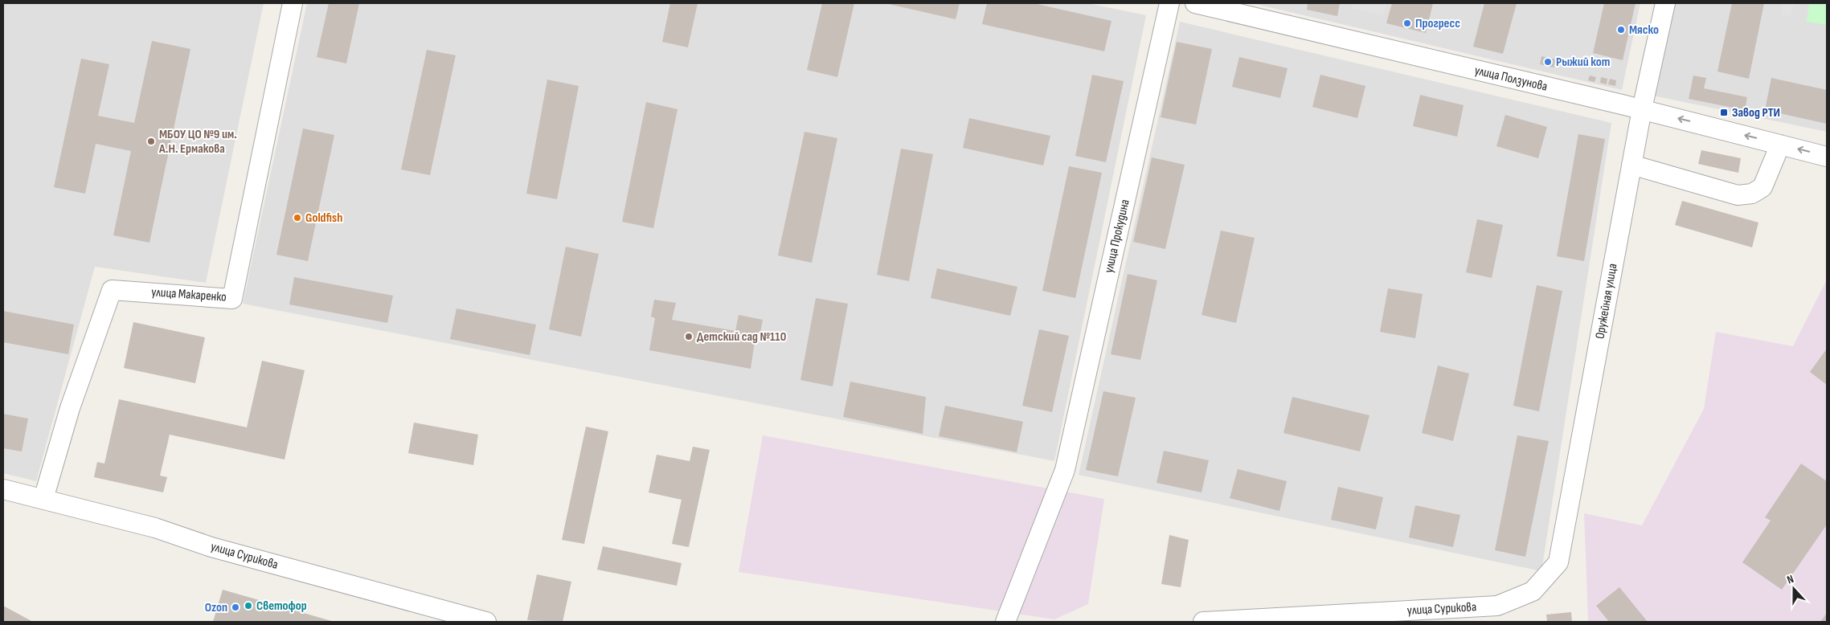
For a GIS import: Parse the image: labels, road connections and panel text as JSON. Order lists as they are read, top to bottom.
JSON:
{
  "streets": {
    "street": [
      "улица Ползунова",
      "улица Прокудина",
      "улица Макаренко",
      "Оружейная улица",
      "улица Сурикова"
    ]
  },
  "crossings": [
    ["улица Ползунова", "Оружейная улица"],
    ["улица Макаренко", "улица Сурикова"],
    ["Оружейная улица", "улица Сурикова"]
  ],
  "places": {
    "other": [
      "Прогресс",
      "Мяско",
      "Рыжий кот",
      "МБОУ ЦО №9 им. А.Н. Ермакова",
      "Goldfish",
      "Детский сад №110",
      "Светофор",
      "Ozon"
    ],
    "transit": ["Завод РТИ"]
  },
  "north": "top"
}
